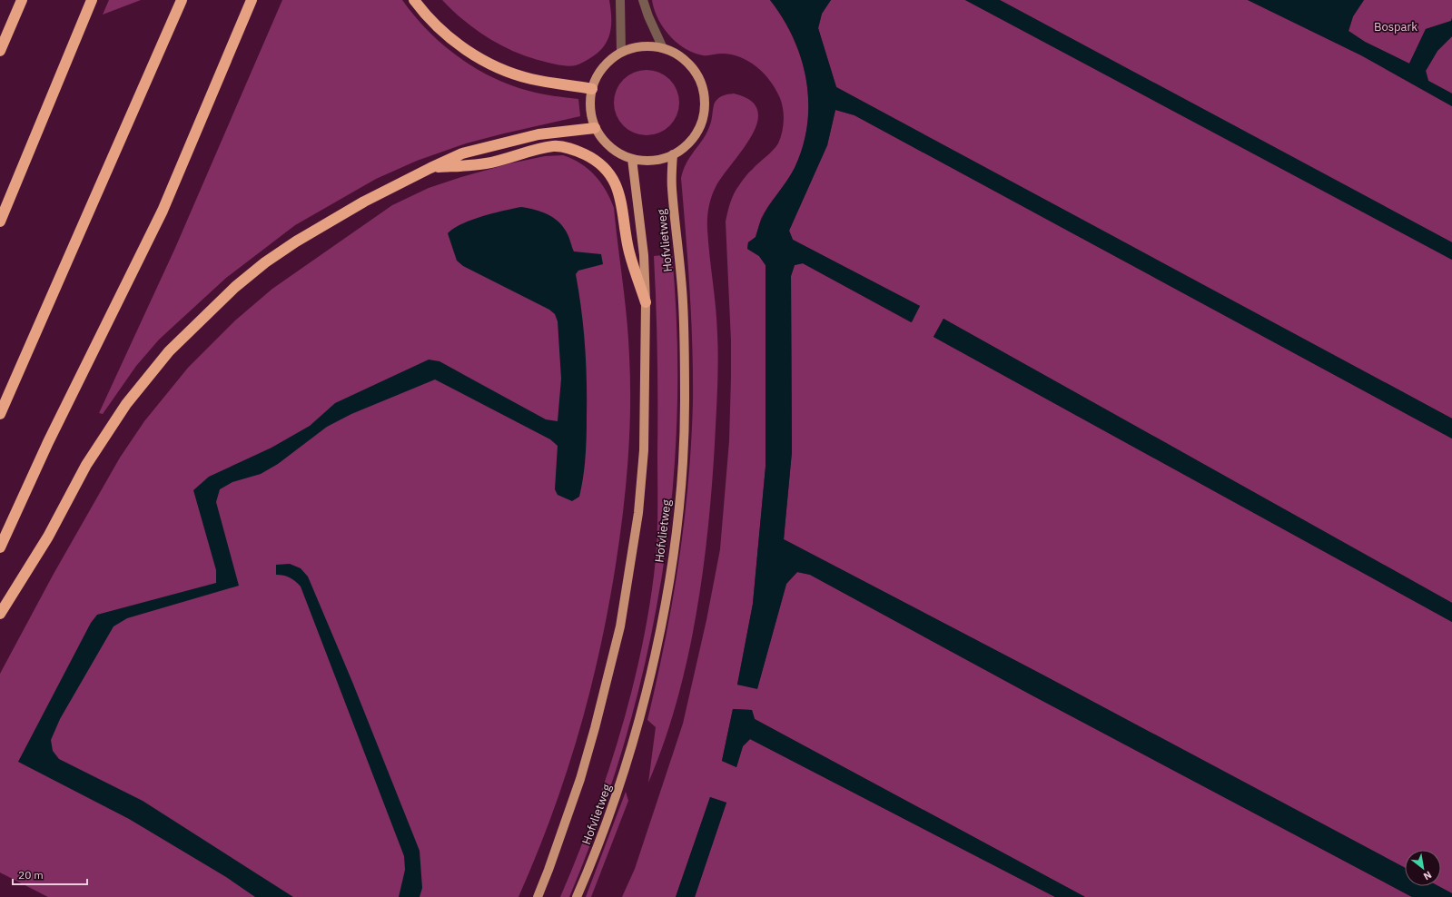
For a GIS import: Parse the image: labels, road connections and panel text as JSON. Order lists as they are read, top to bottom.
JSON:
{
  "streets": {
    "main road": ["Hofvlietweg"]
  },
  "parks": ["Bospark"],
  "scale_bar": "20 m",
  "north": "bottom right"
}
